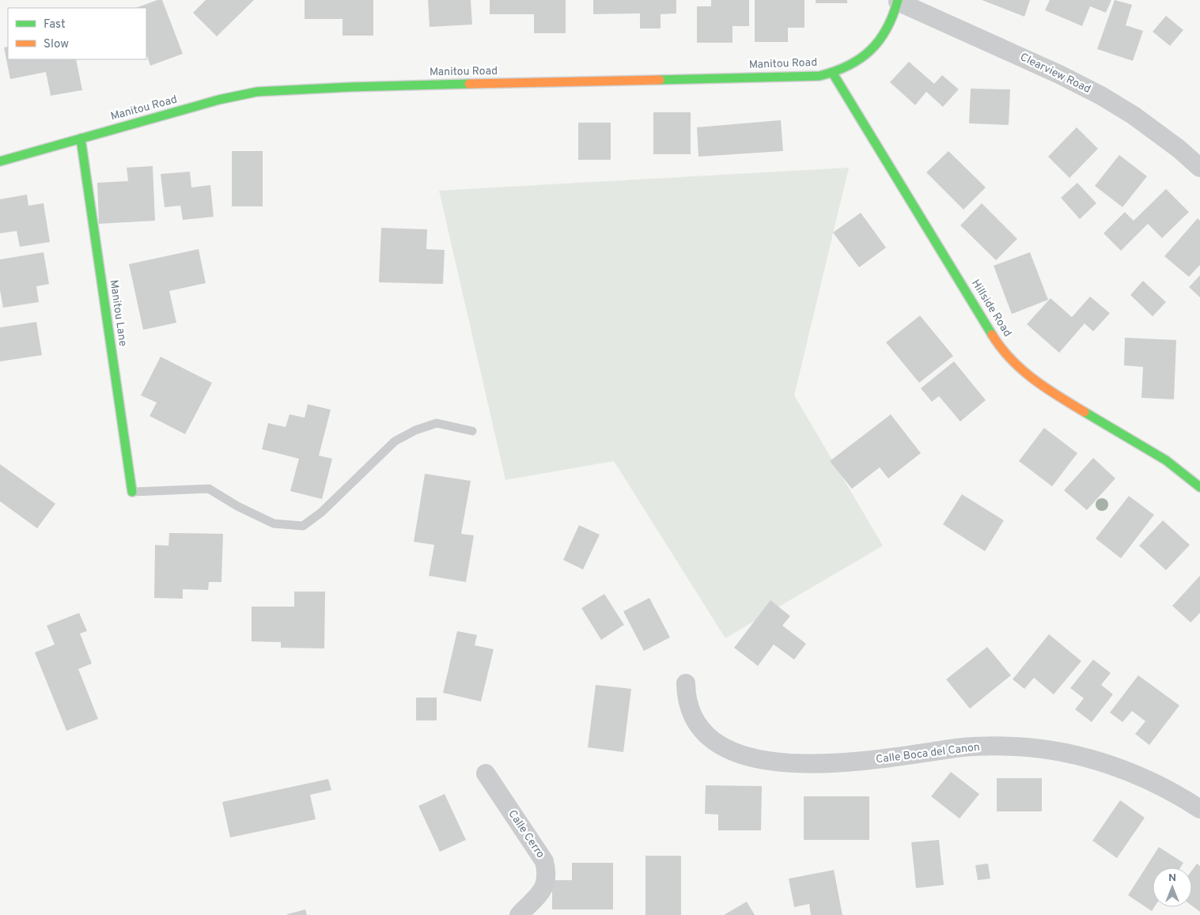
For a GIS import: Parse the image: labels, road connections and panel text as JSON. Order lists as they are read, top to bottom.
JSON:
{
  "streets": {
    "street": [
      "Manitou Road",
      "Clearview Road",
      "Hillside Road",
      "Manitou Lane",
      "Calle Boca del Canon",
      "Calle Cerro"
    ]
  },
  "crossings": [
    ["Manitou Road", "Clearview Road"],
    ["Manitou Road", "Hillside Road"],
    ["Manitou Road", "Manitou Lane"]
  ],
  "legend": ["Fast", "Slow"],
  "north": "top"
}
